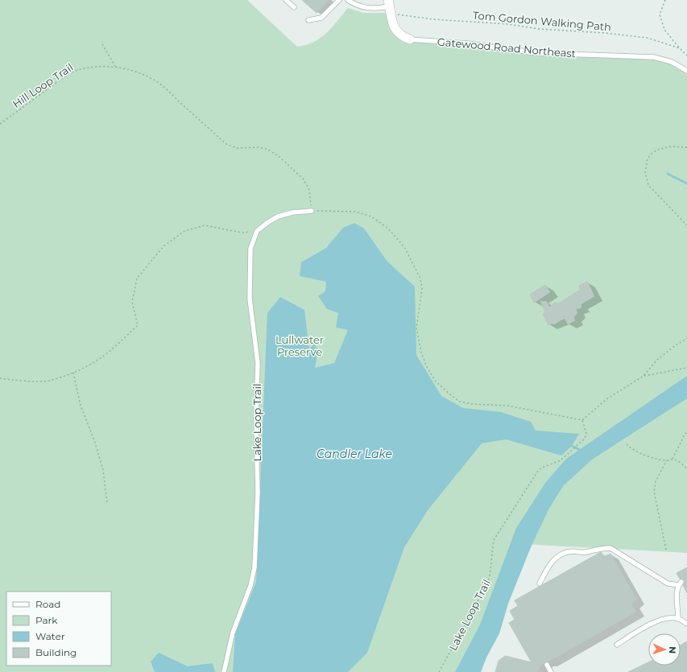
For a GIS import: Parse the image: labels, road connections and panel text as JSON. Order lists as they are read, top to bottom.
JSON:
{
  "streets": {
    "street": ["Gatewood Road Northeast"],
    "lane": ["Lake Loop Trail"],
    "path": ["Tom Gordon Walking Path", "Hill Loop Trail"]
  },
  "crossings": [
    ["Tom Gordon Walking Path", "Gatewood Road Northeast"]
  ],
  "water": ["Candler Lake"],
  "parks": ["Lullwater Preserve"],
  "legend": [
    "Road",
    "Park",
    "Water",
    "Building"
  ],
  "north": "right"
}
